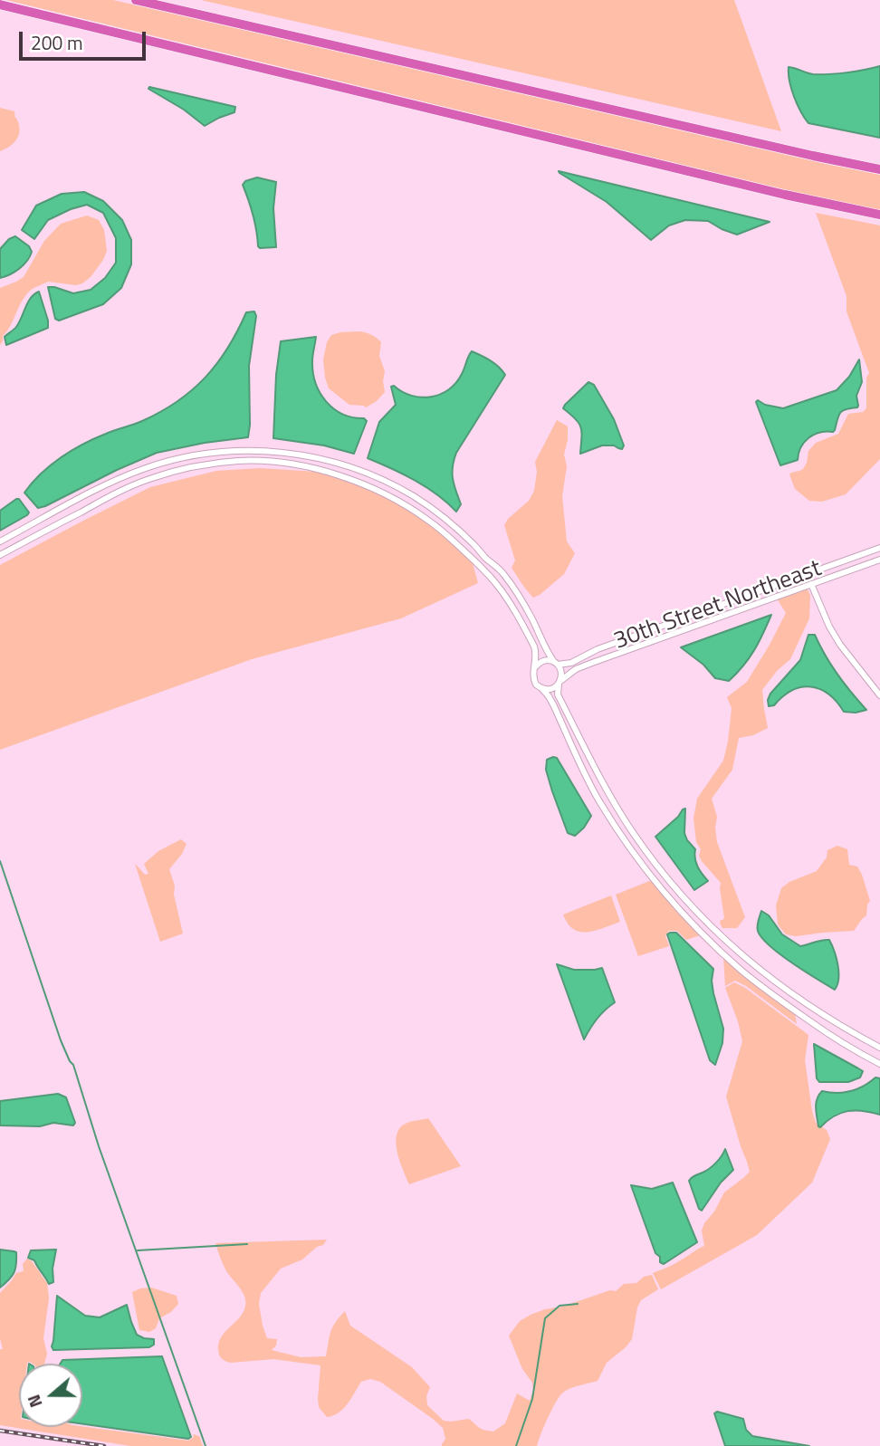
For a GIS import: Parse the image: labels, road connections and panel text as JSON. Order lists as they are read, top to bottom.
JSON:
{
  "streets": {
    "street": ["30th Street Northeast"]
  },
  "scale_bar": "200 m",
  "north": "left"
}
